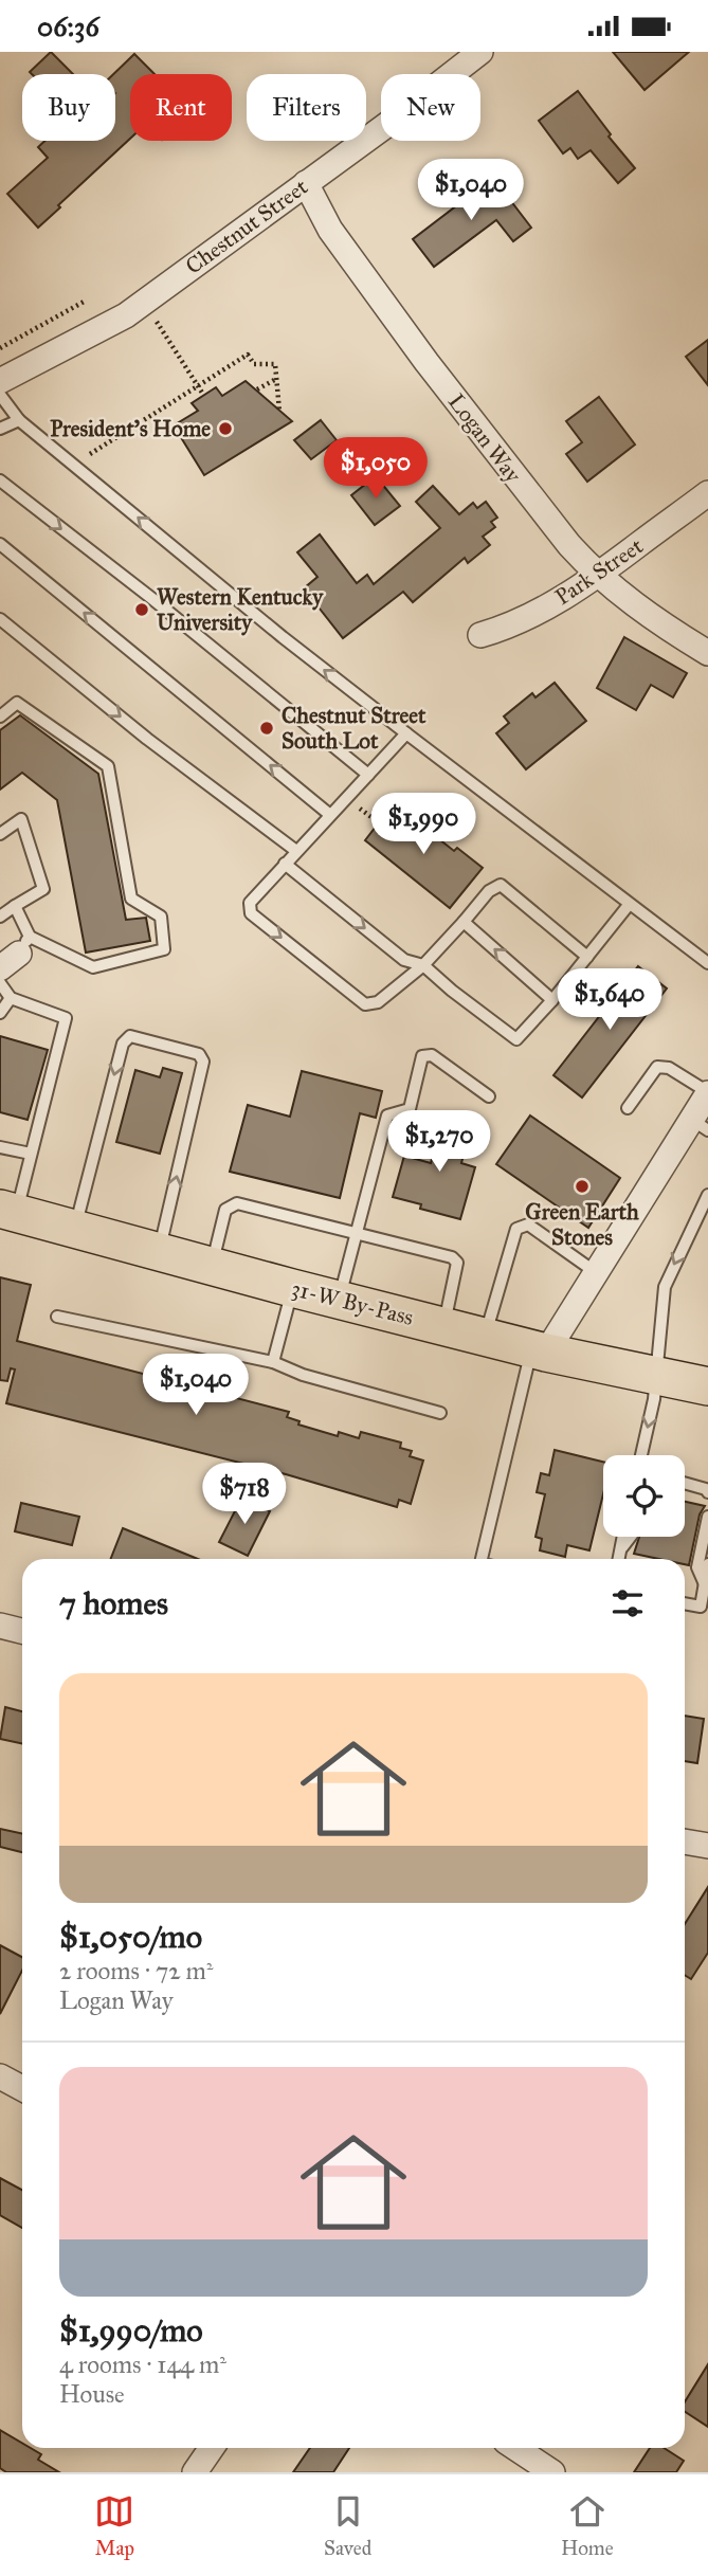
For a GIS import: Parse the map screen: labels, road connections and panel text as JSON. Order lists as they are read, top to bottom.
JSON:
{
  "streets": {
    "main road": ["31-W By-Pass"],
    "street": ["Chestnut Street", "Logan Way", "Park Street"]
  },
  "crossings": [
    ["Chestnut Street", "Logan Way"],
    ["Logan Way", "Park Street"]
  ],
  "places": [
    "President's Home",
    "Western Kentucky University",
    "Chestnut Street South Lot",
    "Green Earth Stones"
  ],
  "page": {
    "status": "06:36",
    "chip": [
      "Buy",
      "Rent",
      "Filters",
      "New"
    ],
    "price": [
      "$1,040",
      "$1,050",
      "$1,990",
      "$1,640",
      "$1,270",
      "$1,040",
      "$718"
    ],
    "heading": "7 homes",
    "list": [
      {
        "name": "$1,050/mo",
        "note": "2 rooms · 72 m² · Logan Way"
      },
      {
        "name": "$1,990/mo",
        "note": "4 rooms · 144 m² · House"
      }
    ],
    "tabs": ["Map", "Saved", "Home"]
  }
}
